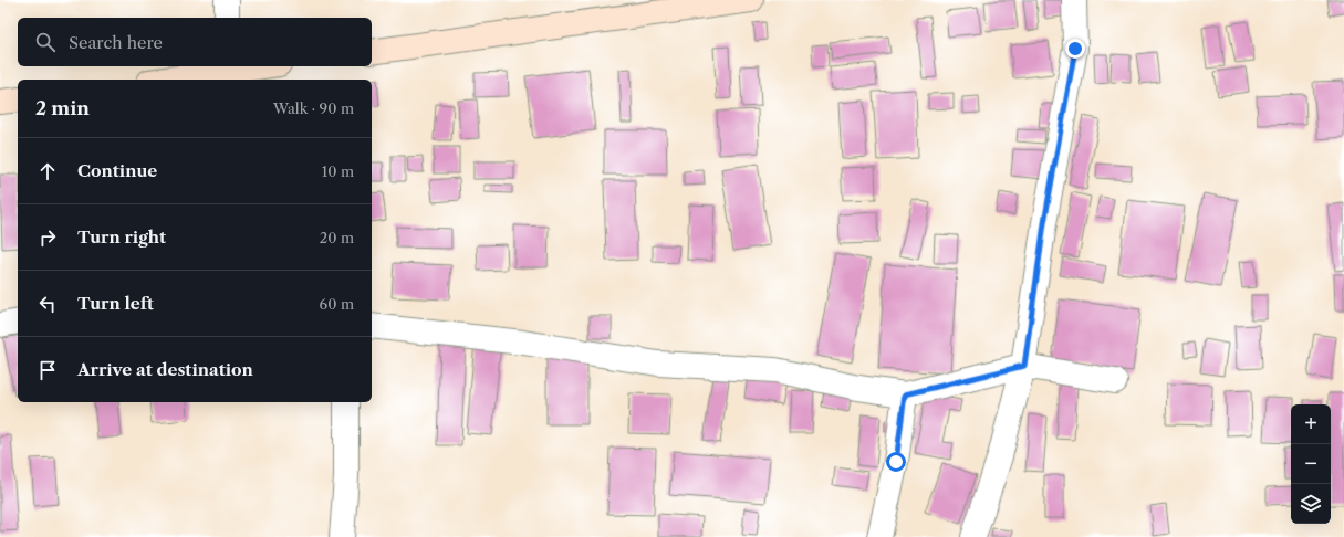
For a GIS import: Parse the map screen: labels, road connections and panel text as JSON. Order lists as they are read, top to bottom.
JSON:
{
  "page": {
    "search": "Search here",
    "heading": ["2 min", "Walk · 90 m"],
    "list": [
      ["Continue", "10 m"],
      ["Turn right", "20 m"],
      ["Turn left", "60 m"],
      "Arrive at destination"
    ],
    "map_buttons": ["+", "−"]
  }
}
